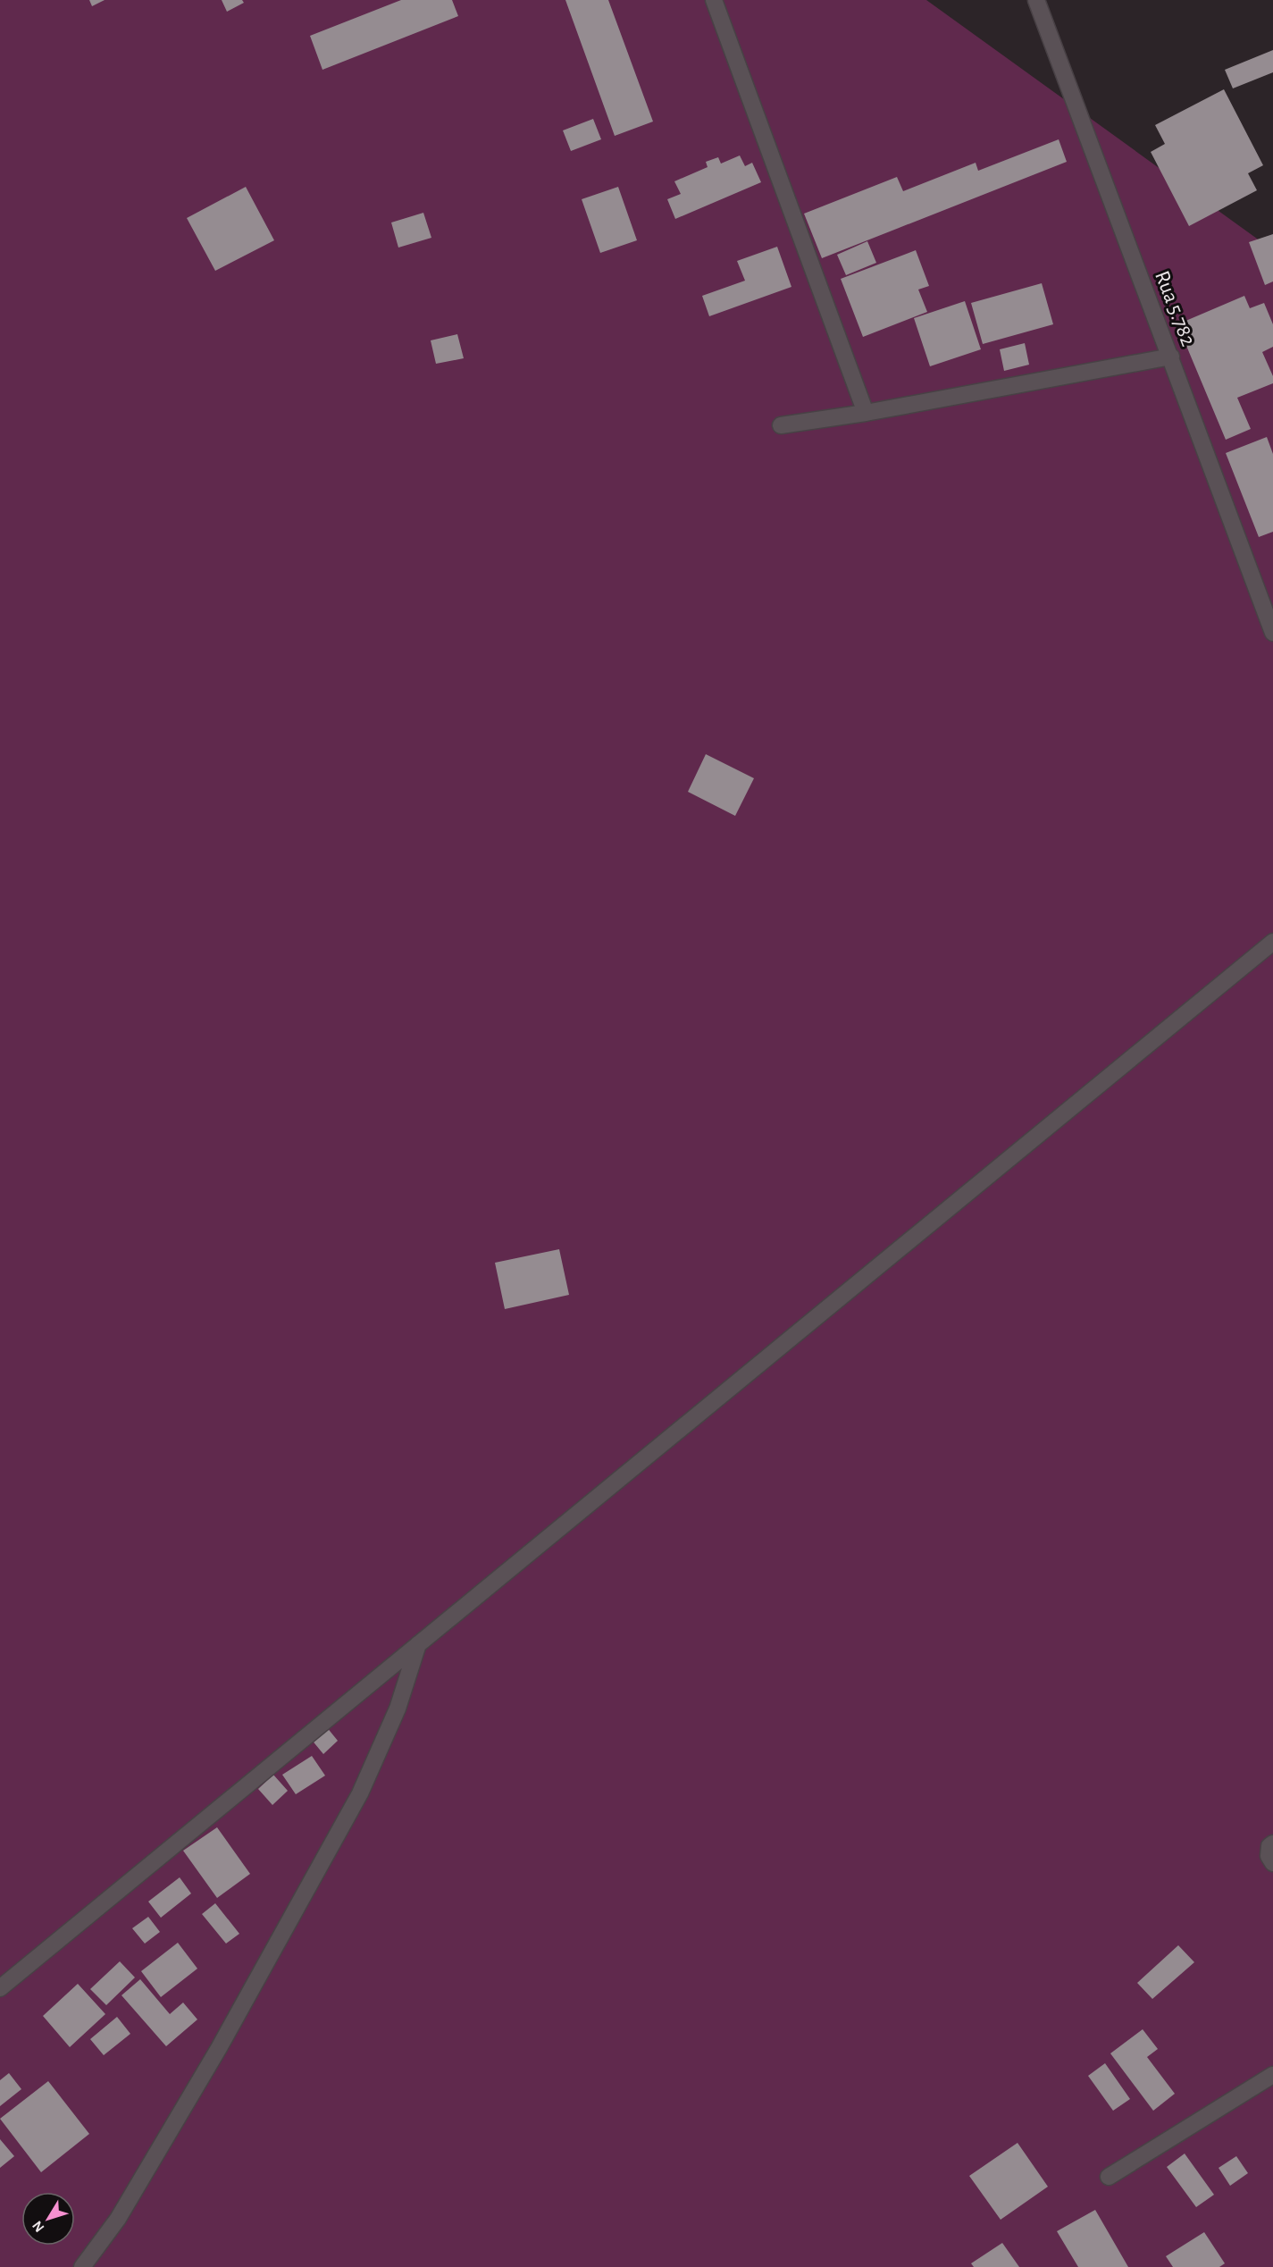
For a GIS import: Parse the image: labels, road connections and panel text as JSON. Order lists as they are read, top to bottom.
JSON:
{
  "streets": {
    "street": ["Rua 5.782"]
  },
  "north": "bottom left"
}
